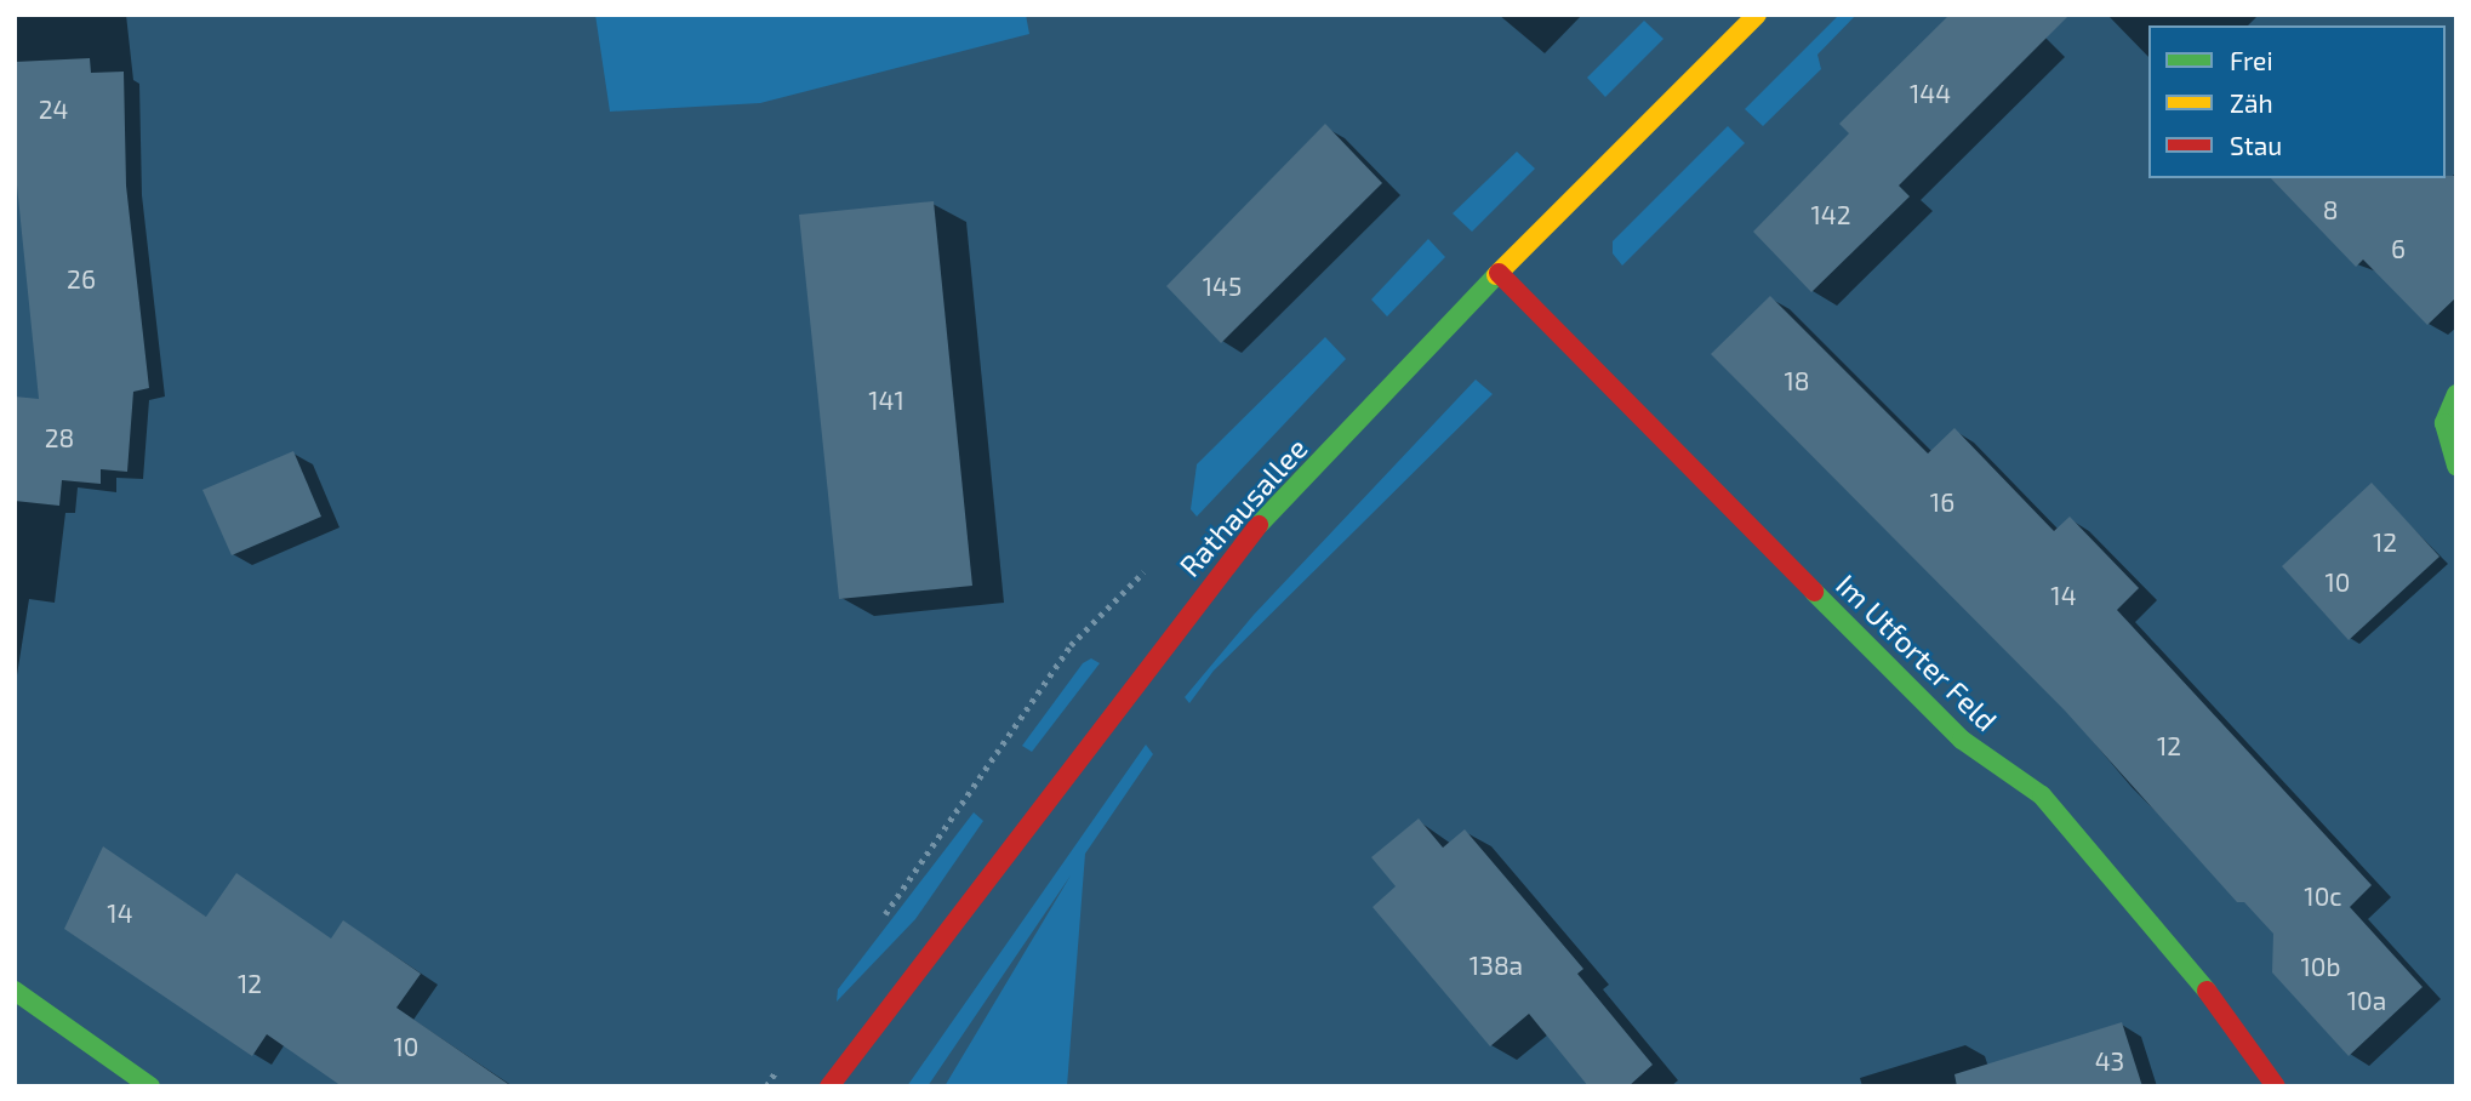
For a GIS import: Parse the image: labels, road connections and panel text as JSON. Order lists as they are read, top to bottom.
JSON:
{
  "streets": {
    "street": ["Rathausallee", "Im Utforter Feld"]
  },
  "crossings": [
    ["Rathausallee", "Im Utforter Feld"]
  ],
  "house_numbers": [
    "144",
    "24",
    "8",
    "142",
    "6",
    "26",
    "145",
    "18",
    "141",
    "28",
    "16",
    "12",
    "10",
    "14",
    "12",
    "10c",
    "14",
    "138a",
    "10b",
    "12",
    "10a",
    "10",
    "43"
  ],
  "legend": ["Frei", "Zäh", "Stau"]
}
